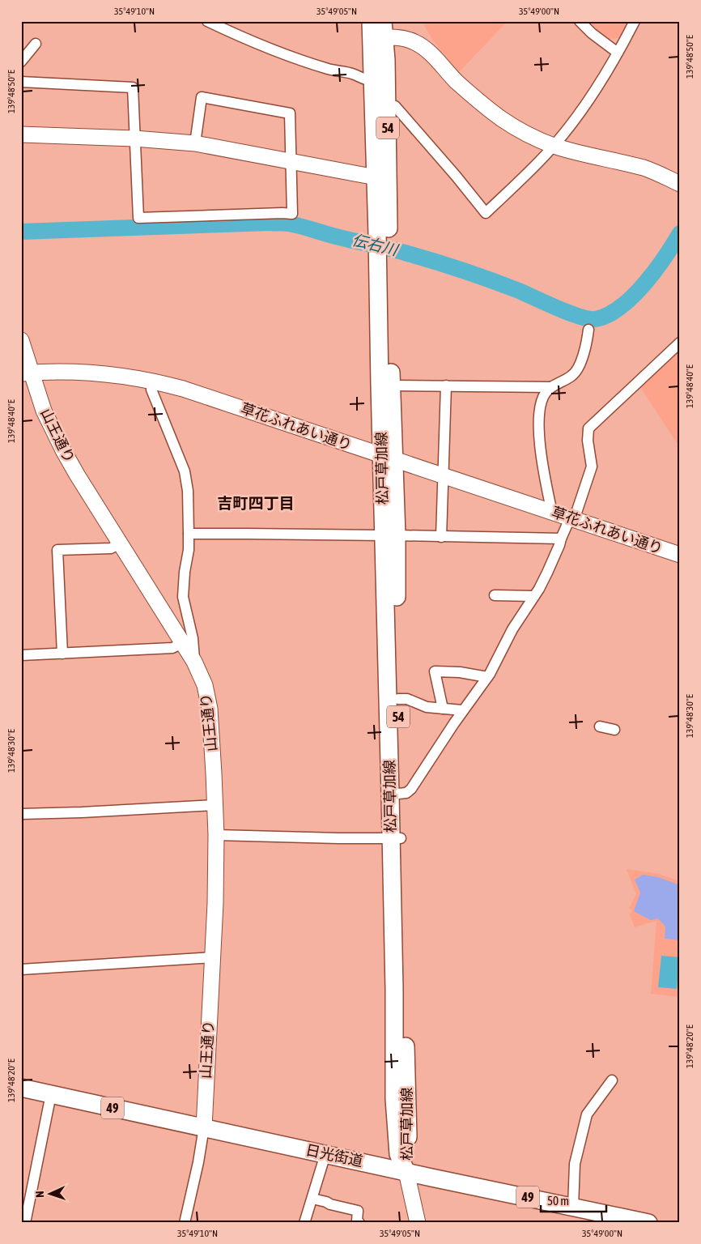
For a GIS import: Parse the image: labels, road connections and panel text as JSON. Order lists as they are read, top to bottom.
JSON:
{
  "streets": {
    "main road": [
      "54",
      "松戸草加線",
      "49",
      "日光街道"
    ],
    "street": ["草花ふれあい通り", "山王通り"]
  },
  "crossings": [
    ["草花ふれあい通り", "山王通り"],
    ["草花ふれあい通り", "松戸草加線"],
    ["山王通り", "日光街道"],
    ["松戸草加線", "日光街道"]
  ],
  "districts": ["吉町四丁目"],
  "water": ["伝右川"],
  "scale_bar": "50 m",
  "north": "left",
  "coordinates": [
    "35°49'10\"N",
    "35°49'05\"N",
    "35°49'00\"N",
    "139°48'50\"E",
    "139°48'40\"E",
    "139°48'30\"E",
    "139°48'20\"E"
  ]
}
